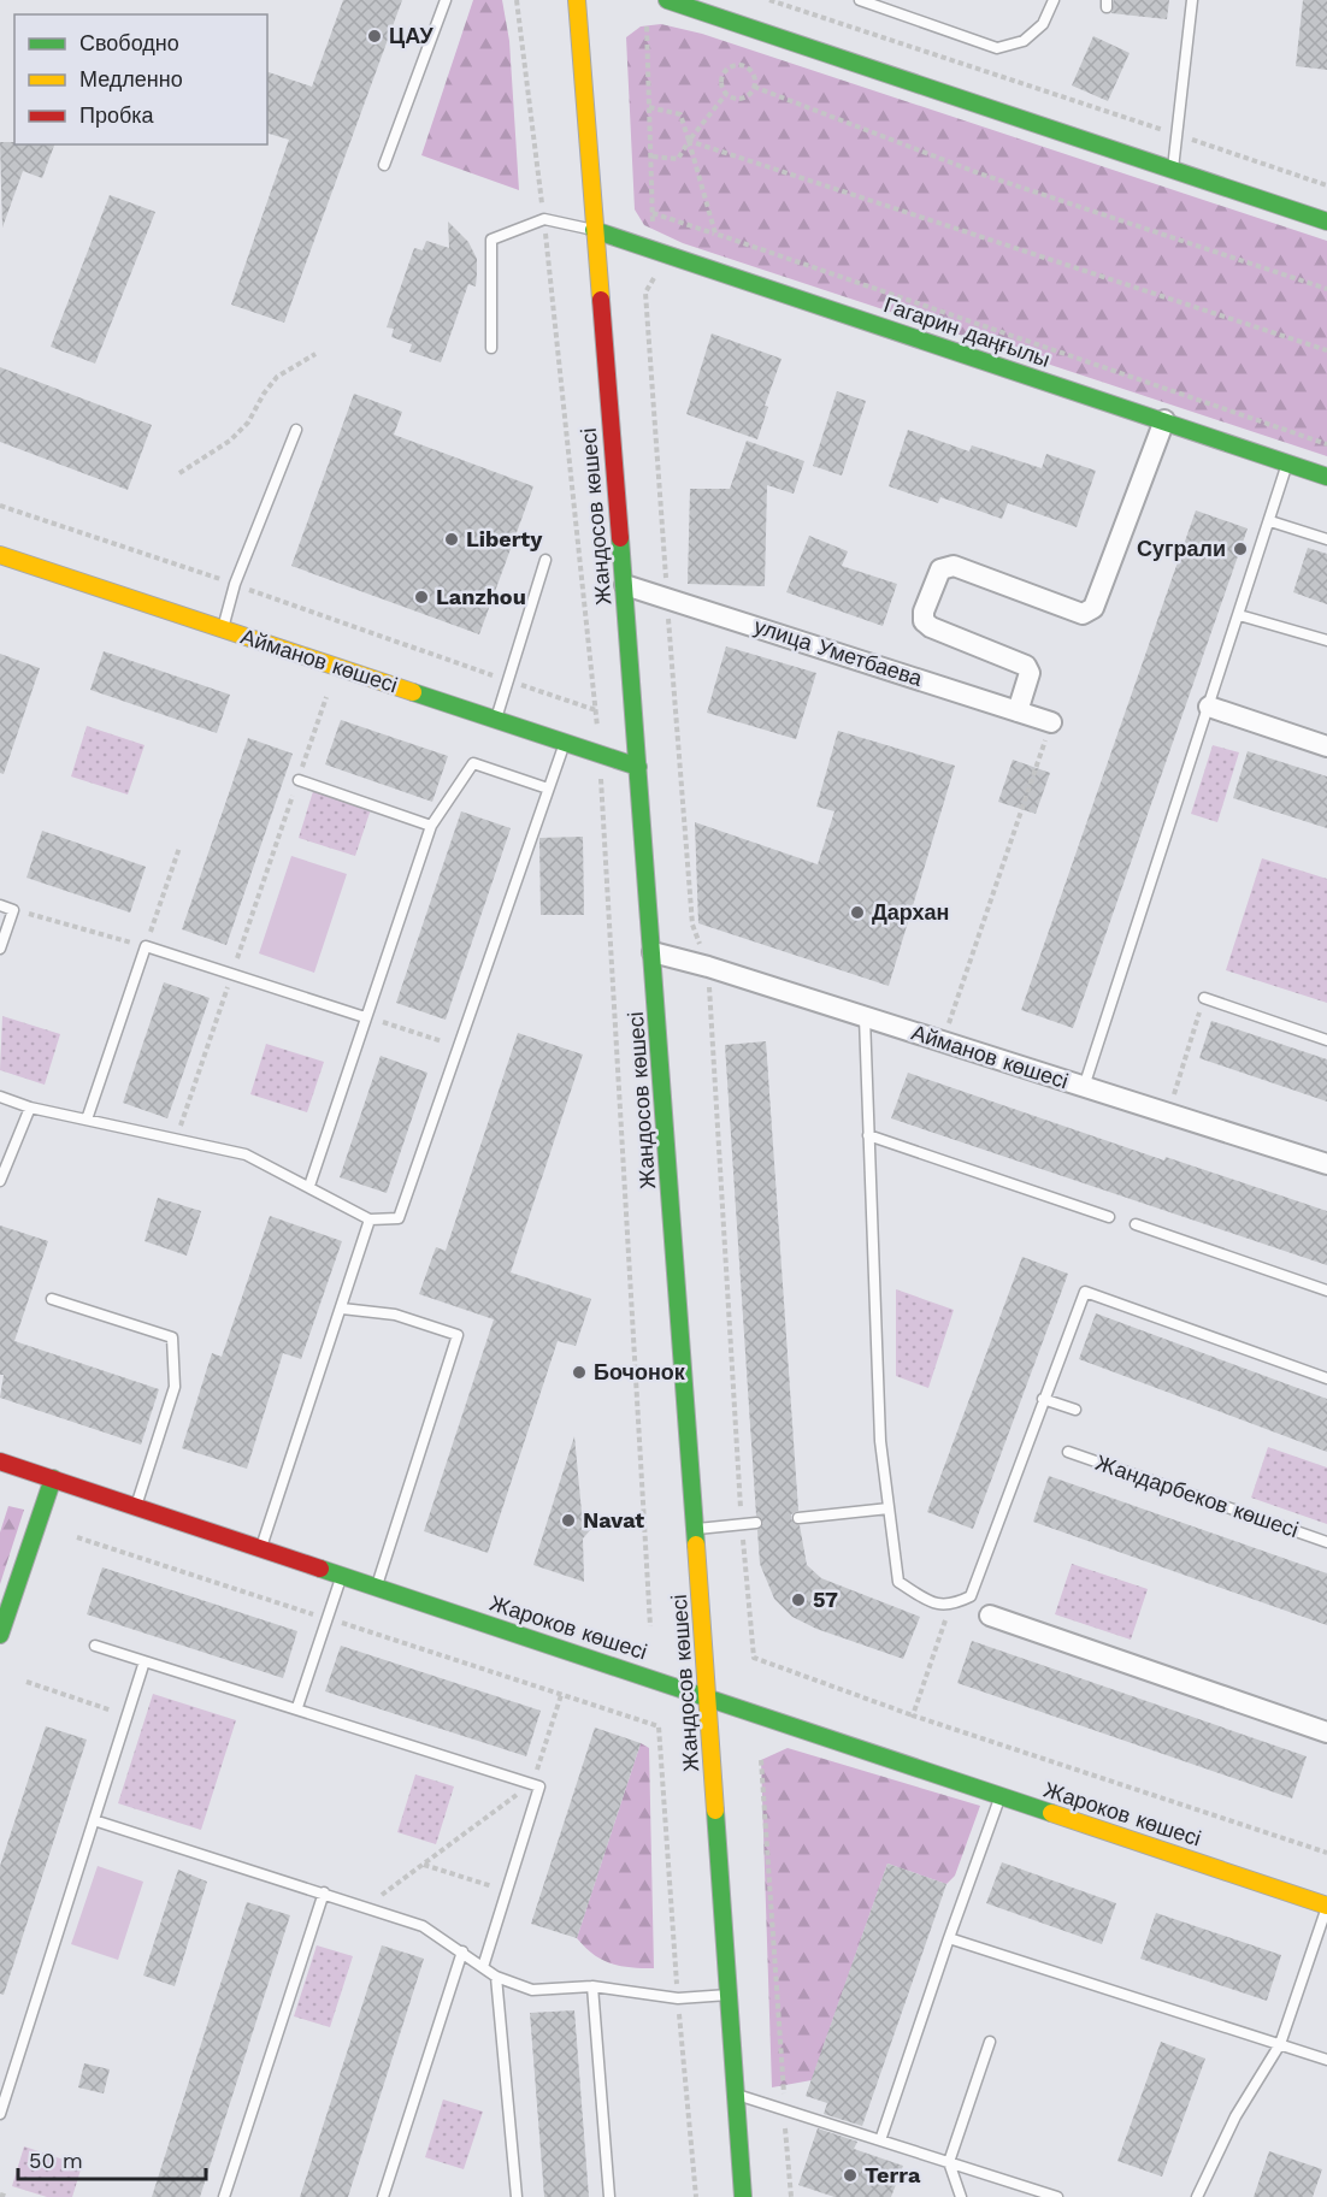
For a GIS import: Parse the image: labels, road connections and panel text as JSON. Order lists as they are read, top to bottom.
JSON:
{
  "streets": {
    "main road": [
      "Гагарин даңғылы",
      "Жандосов көшесі",
      "Айманов көшесі",
      "Жароков көшесі"
    ],
    "street": ["улица Уметбаева"],
    "lane": ["Жандарбеков көшесі"]
  },
  "crossings": [
    ["Гагарин даңғылы", "Жандосов көшесі"],
    ["Жандосов көшесі", "улица Уметбаева"],
    ["Жандосов көшесі", "Айманов көшесі"],
    ["Жандосов көшесі", "Жароков көшесі"]
  ],
  "places": [
    "ЦАУ",
    "Liberty",
    "Суграли",
    "Lanzhou",
    "Дархан",
    "Бочонок",
    "Navat",
    "57",
    "Terra"
  ],
  "legend": ["Свободно", "Медленно", "Пробка"],
  "scale_bar": "50 m"
}
